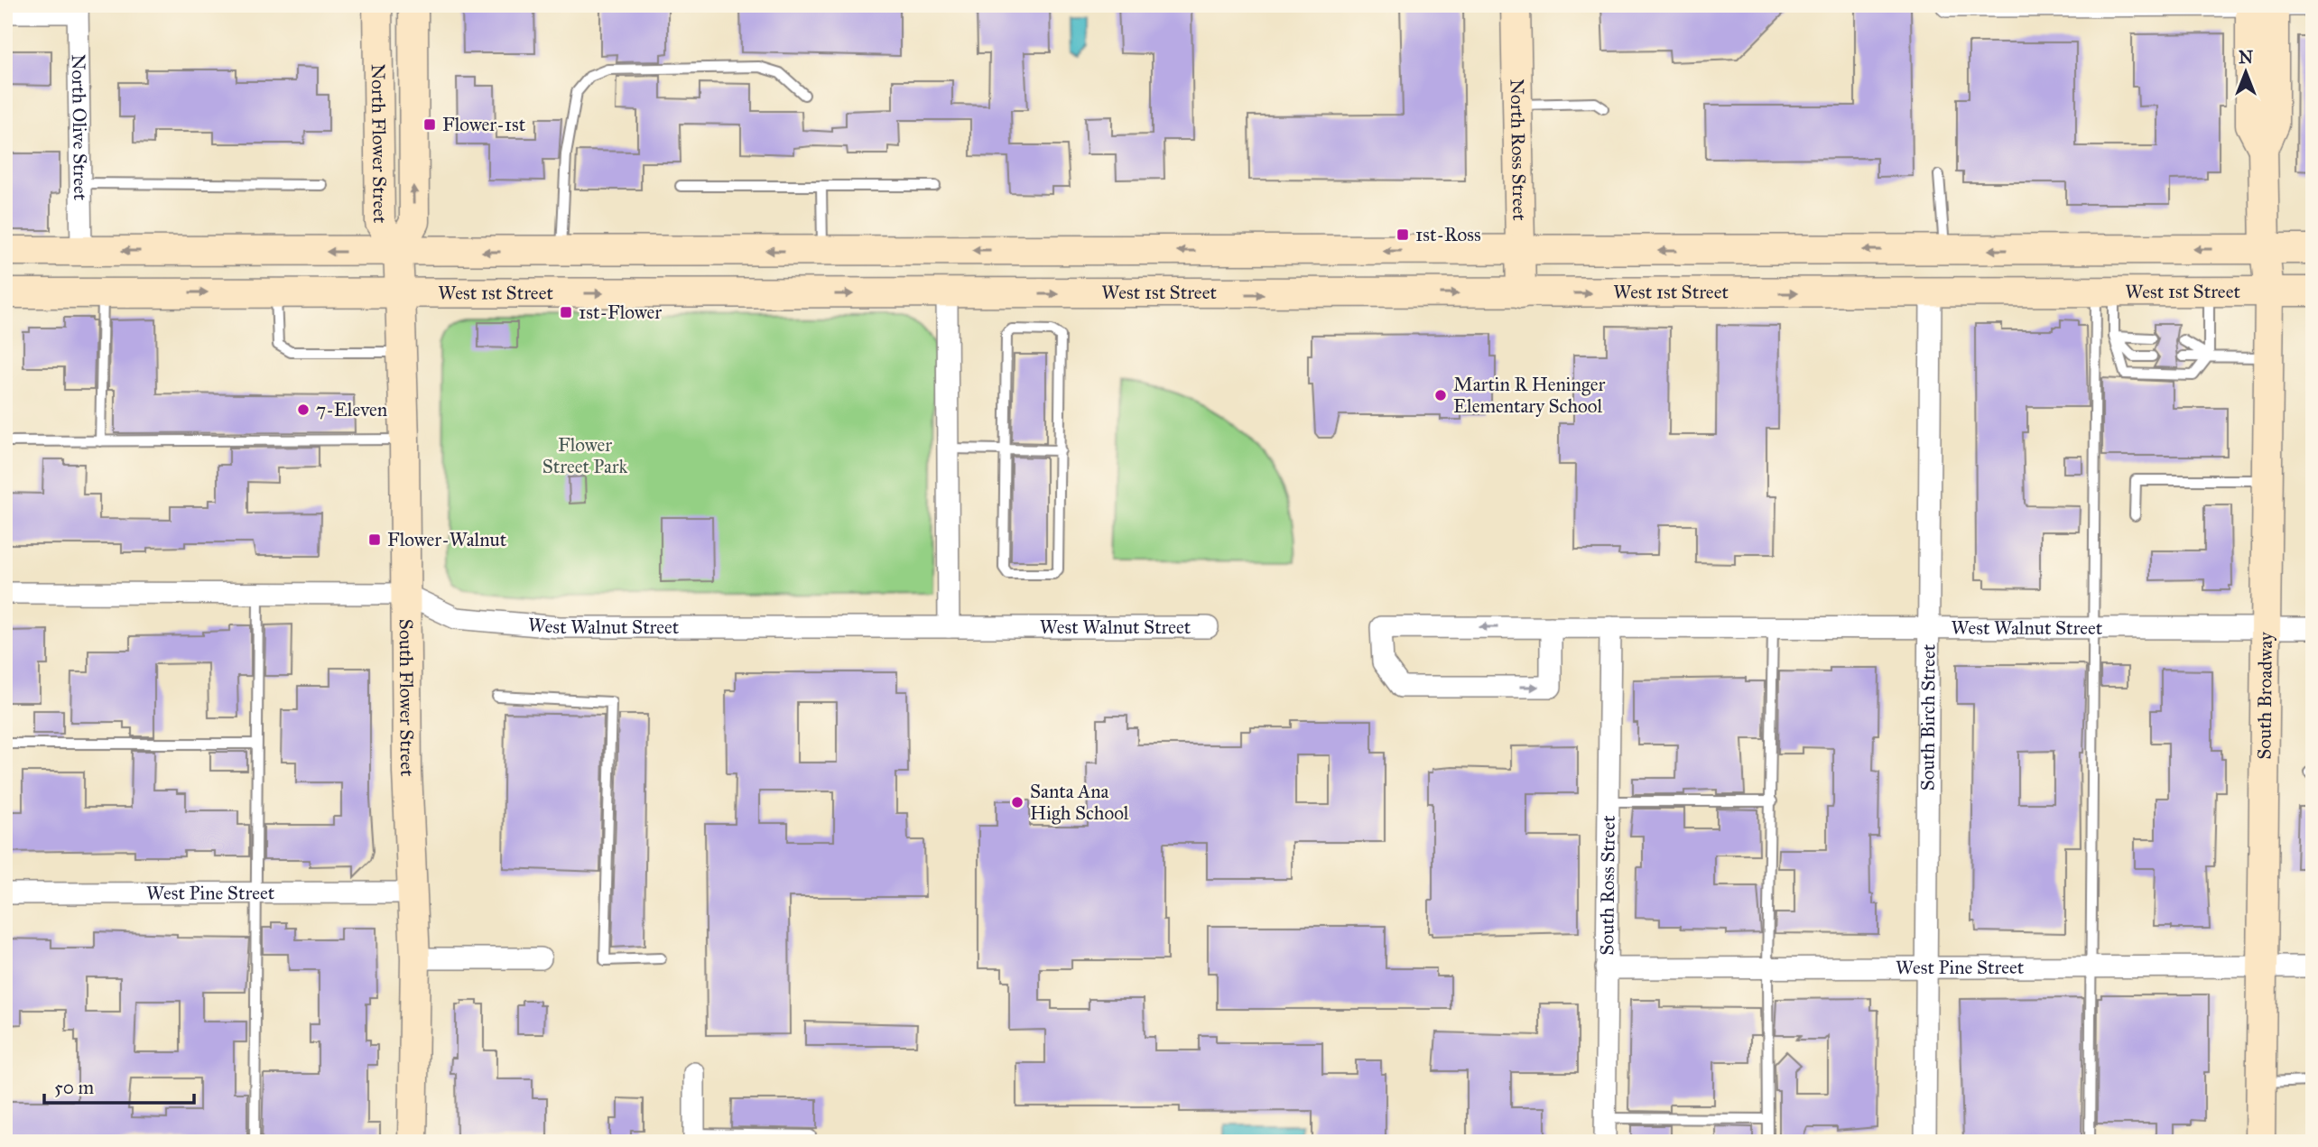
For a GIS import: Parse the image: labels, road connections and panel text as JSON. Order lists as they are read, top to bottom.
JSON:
{
  "streets": {
    "main road": [
      "North Flower Street",
      "North Ross Street",
      "West 1st Street",
      "South Broadway",
      "South Flower Street"
    ],
    "street": [
      "North Olive Street",
      "West Walnut Street",
      "South Birch Street",
      "South Ross Street",
      "West Pine Street"
    ]
  },
  "crossings": [
    ["North Flower Street", "South Flower Street"],
    ["North Ross Street", "West 1st Street"],
    ["West 1st Street", "South Broadway"],
    ["West 1st Street", "South Flower Street"],
    ["West 1st Street", "South Birch Street"],
    ["West Walnut Street", "South Broadway"],
    ["West Walnut Street", "South Flower Street"],
    ["West Walnut Street", "South Birch Street"],
    ["West Walnut Street", "South Ross Street"],
    ["South Broadway", "West Pine Street"],
    ["South Flower Street", "West Pine Street"],
    ["South Birch Street", "West Pine Street"],
    ["South Ross Street", "West Pine Street"]
  ],
  "parks": ["Flower Street Park"],
  "places": {
    "transit": [
      "Flower-1st",
      "1st-Ross",
      "1st-Flower",
      "Flower-Walnut"
    ],
    "other": ["Martin R Heninger Elementary School", "7-Eleven", "Santa Ana High School"]
  },
  "scale_bar": "50 m",
  "north": "top"
}
